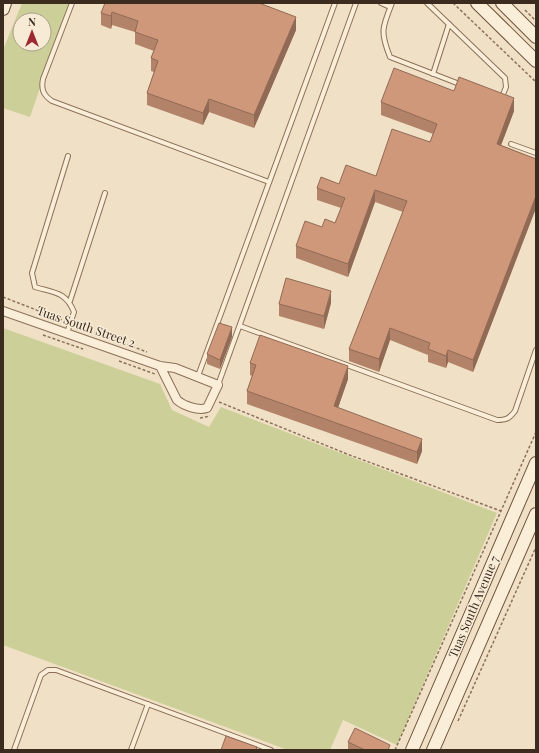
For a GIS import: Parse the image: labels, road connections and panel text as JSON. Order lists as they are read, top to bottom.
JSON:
{
  "streets": {
    "street": ["Tuas South Street 2", "Tuas South Avenue 7"]
  },
  "north": "top"
}
